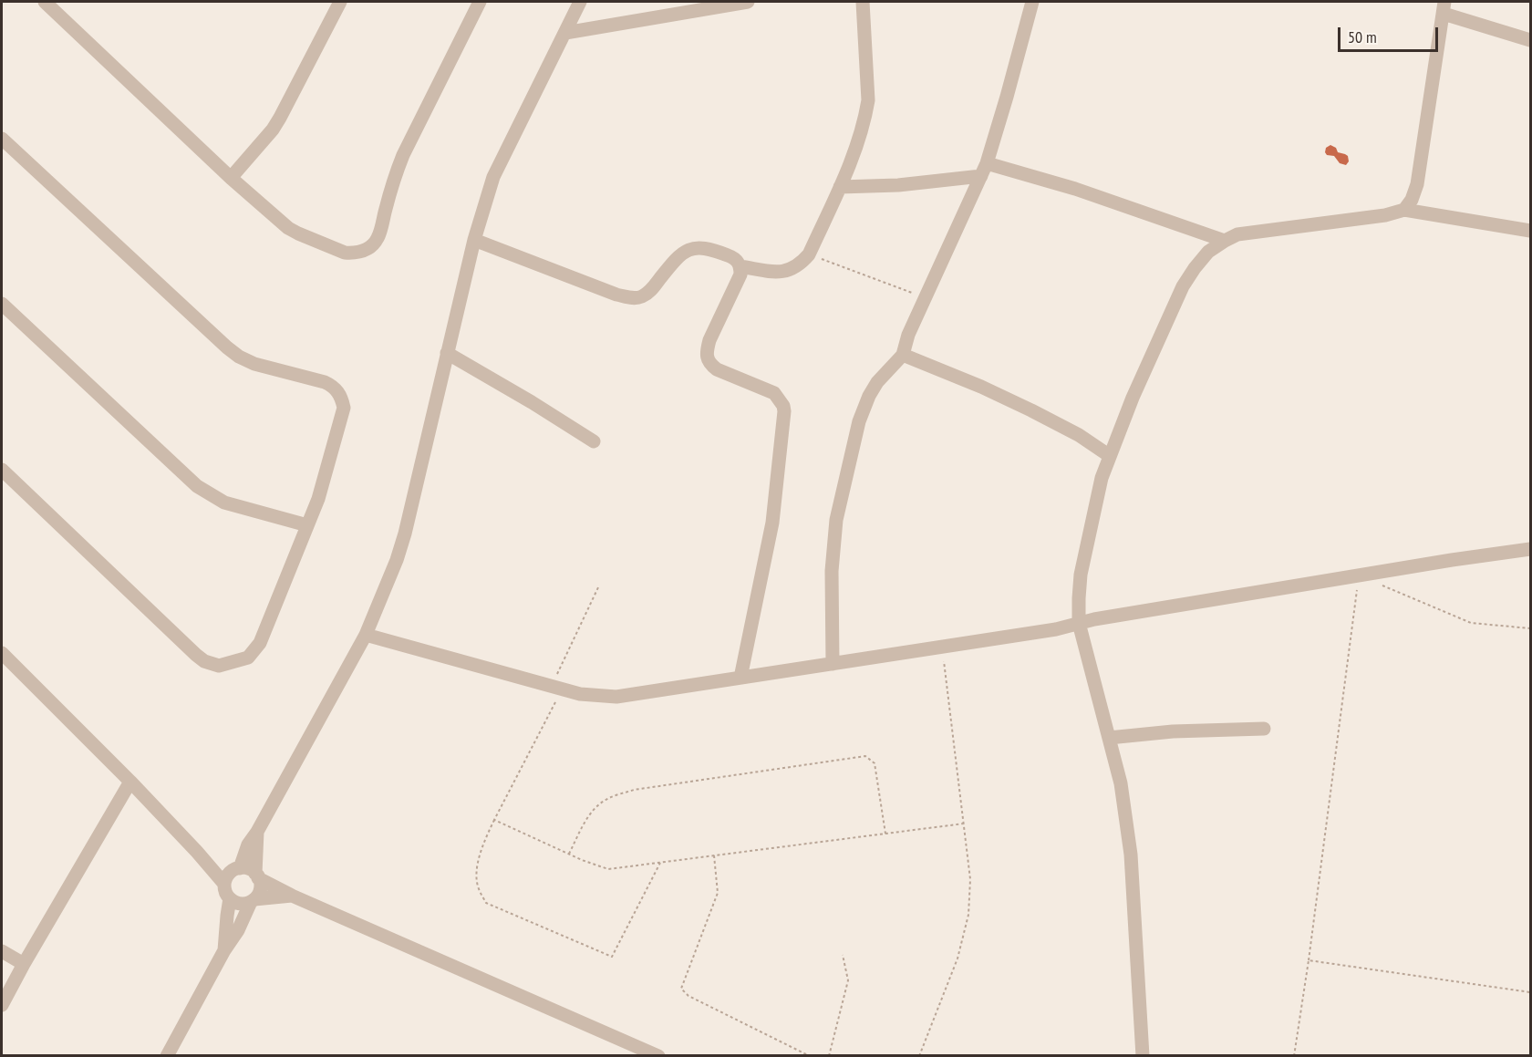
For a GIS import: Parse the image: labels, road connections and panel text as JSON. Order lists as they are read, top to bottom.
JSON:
{
  "scale_bar": "50 m"
}
